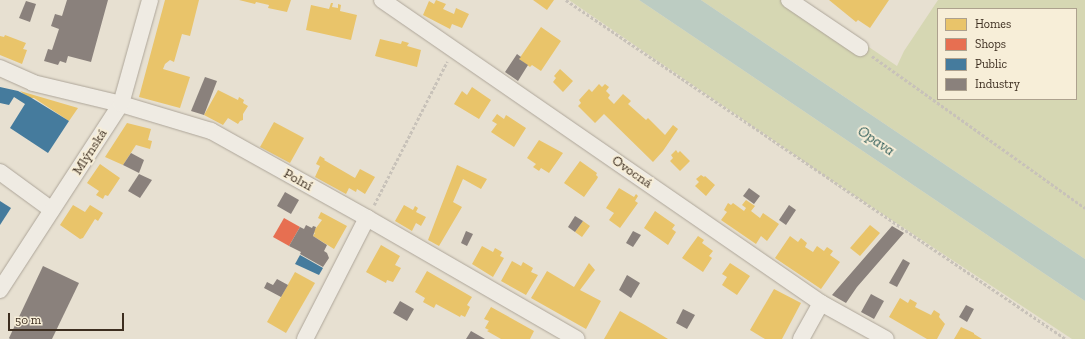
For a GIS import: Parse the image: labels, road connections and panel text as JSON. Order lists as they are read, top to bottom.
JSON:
{
  "streets": {
    "street": ["Mlýnská", "Ovocná", "Polní"]
  },
  "crossings": [
    ["Mlýnská", "Polní"]
  ],
  "water": ["Opava"],
  "legend": [
    "Homes",
    "Shops",
    "Public",
    "Industry"
  ],
  "scale_bar": "50 m"
}
